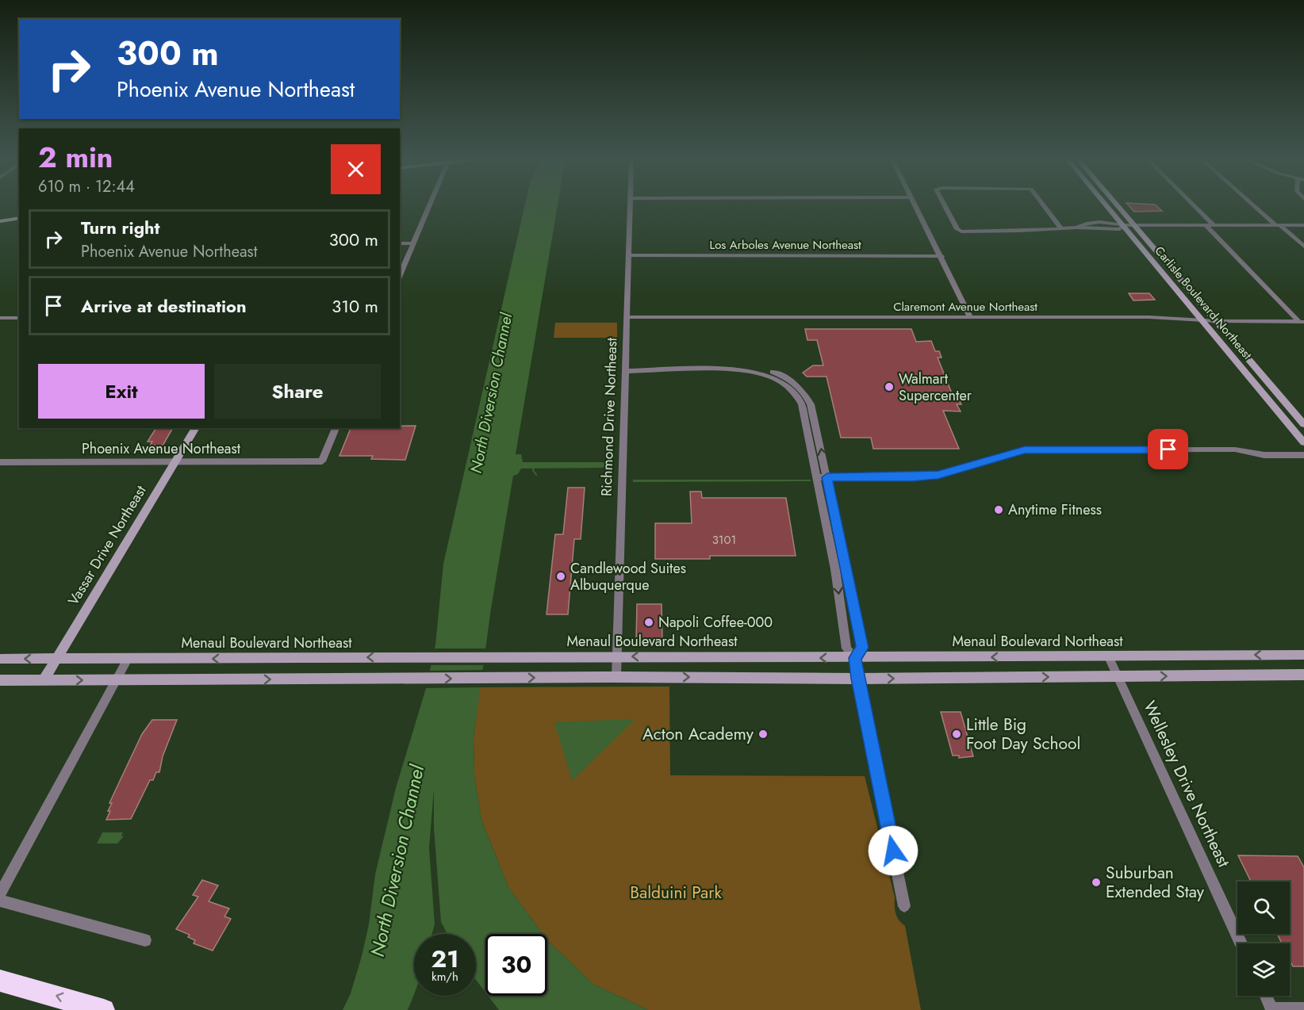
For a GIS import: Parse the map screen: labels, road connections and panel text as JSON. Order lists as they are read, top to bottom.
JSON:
{
  "streets": {
    "main road": ["Carlisle Boulevard Northeast", "Vassar Drive Northeast", "Menaul Boulevard Northeast"],
    "street": [
      "Los Arboles Avenue Northeast",
      "Claremont Avenue Northeast",
      "Richmond Drive Northeast",
      "Phoenix Avenue Northeast",
      "Wellesley Drive Northeast"
    ]
  },
  "crossings": [
    ["Los Arboles Avenue Northeast", "Richmond Drive Northeast"],
    ["Carlisle Boulevard Northeast", "Claremont Avenue Northeast"],
    ["Claremont Avenue Northeast", "Richmond Drive Northeast"],
    ["Richmond Drive Northeast", "Menaul Boulevard Northeast"],
    ["Phoenix Avenue Northeast", "Vassar Drive Northeast"],
    ["Vassar Drive Northeast", "Menaul Boulevard Northeast"],
    ["Menaul Boulevard Northeast", "Wellesley Drive Northeast"]
  ],
  "water": ["North Diversion Channel"],
  "parks": ["Balduini Park"],
  "places": [
    "Walmart Supercenter",
    "Anytime Fitness",
    "Candlewood Suites Albuquerque",
    "Napoli Coffee-000",
    "Acton Academy",
    "Little Big Foot Day School",
    "Suburban Extended Stay"
  ],
  "house_numbers": ["3101"],
  "page": {
    "turn": ["300 m", "Phoenix Avenue Northeast"],
    "heading": ["2 min", "610 m · 12:44"],
    "list": [
      {
        "name": "Turn right",
        "note": "Phoenix Avenue Northeast",
        "value": "300 m"
      },
      {
        "name": "Arrive at destination",
        "value": "310 m"
      }
    ],
    "buttons": ["Exit", "Share"],
    "speed": "21 km/h",
    "limit": "30"
  }
}
